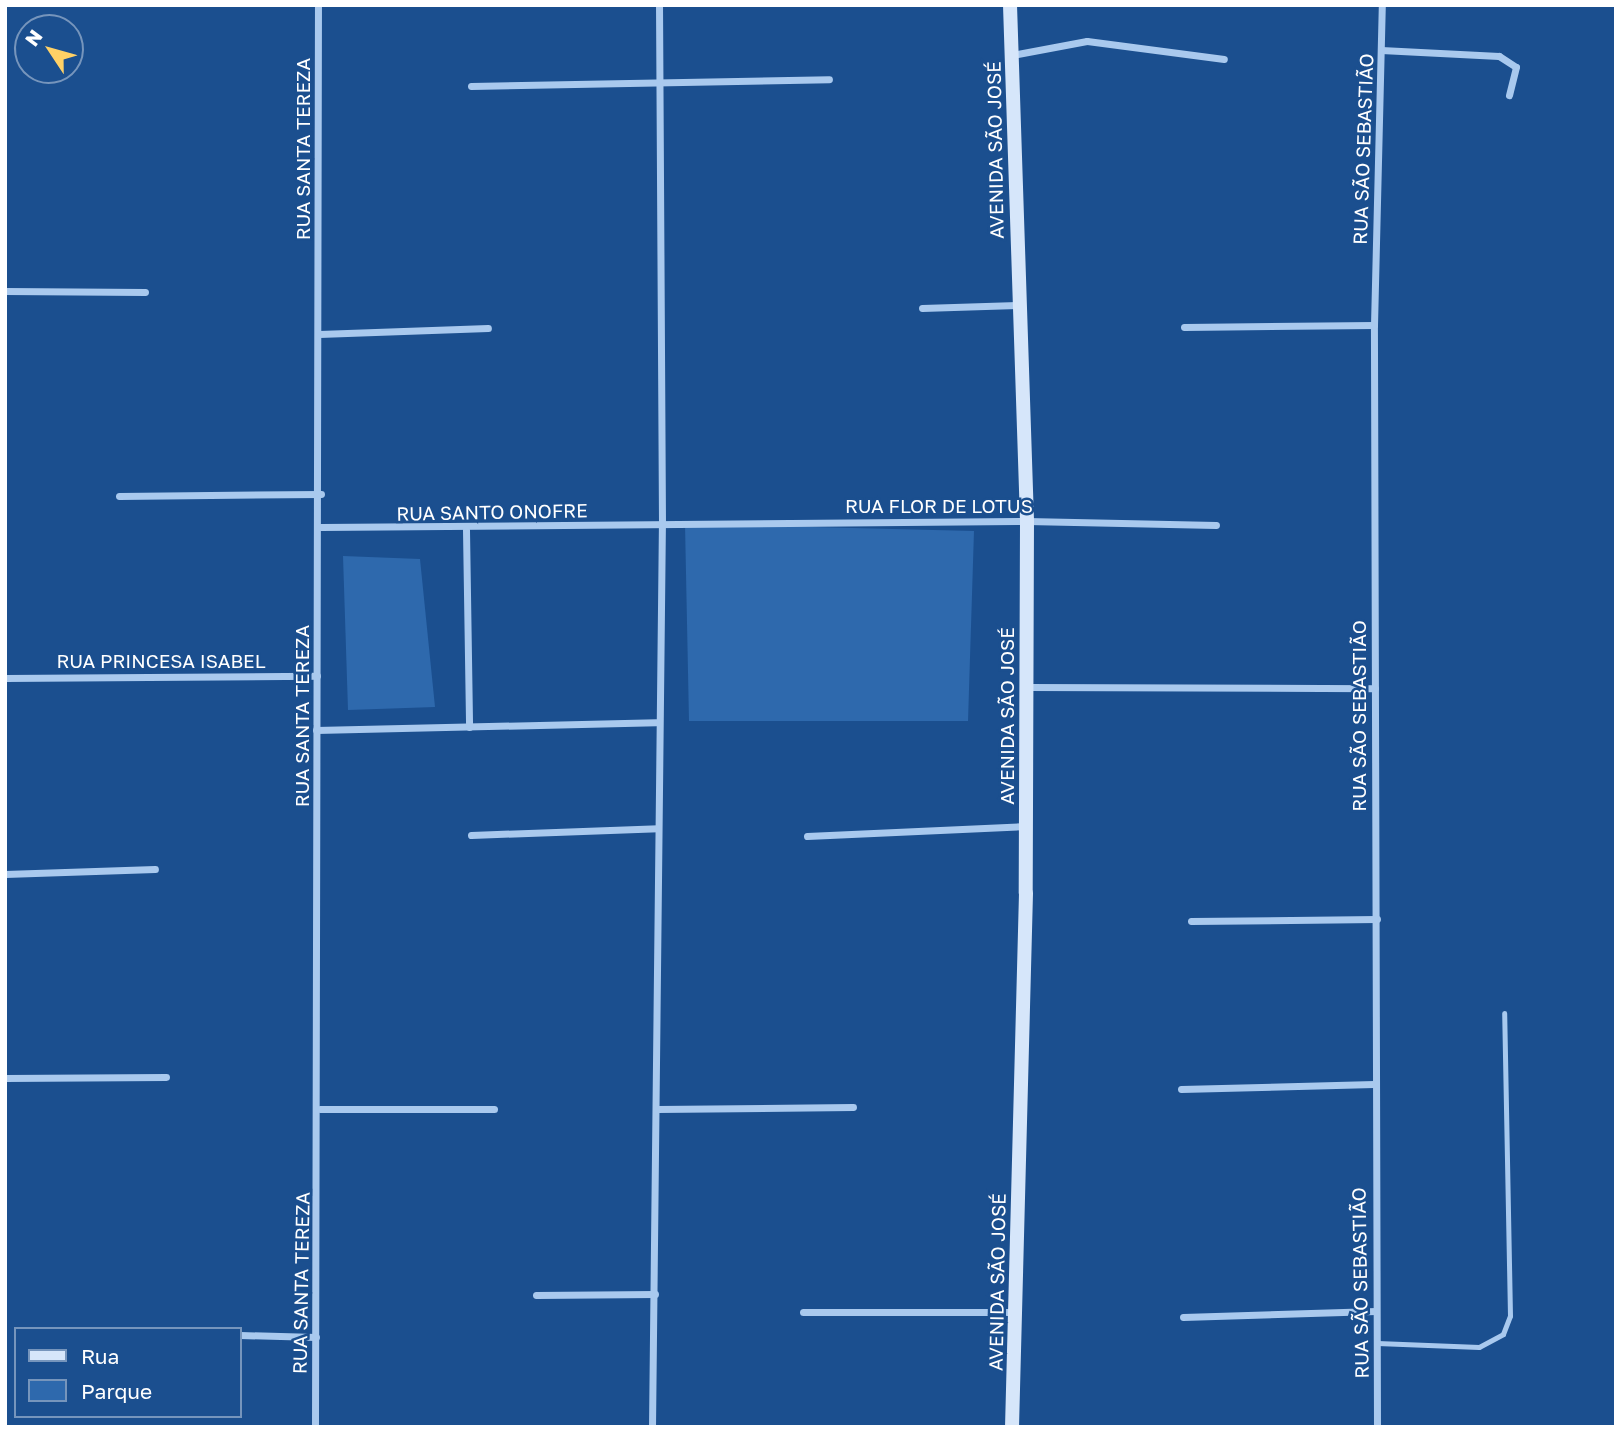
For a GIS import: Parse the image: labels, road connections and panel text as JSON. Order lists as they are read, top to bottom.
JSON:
{
  "streets": {
    "street": [
      "RUA SANTA TEREZA",
      "RUA SÃO SEBASTIÃO",
      "AVENIDA SÃO JOSÉ",
      "RUA FLOR DE LOTUS",
      "RUA SANTO ONOFRE",
      "RUA PRINCESA ISABEL"
    ]
  },
  "crossings": [
    ["RUA SANTA TEREZA", "RUA SANTO ONOFRE"],
    ["RUA SANTA TEREZA", "RUA PRINCESA ISABEL"],
    ["AVENIDA SÃO JOSÉ", "RUA FLOR DE LOTUS"],
    ["RUA FLOR DE LOTUS", "RUA SANTO ONOFRE"]
  ],
  "legend": ["Rua", "Parque"],
  "north": "top left"
}
